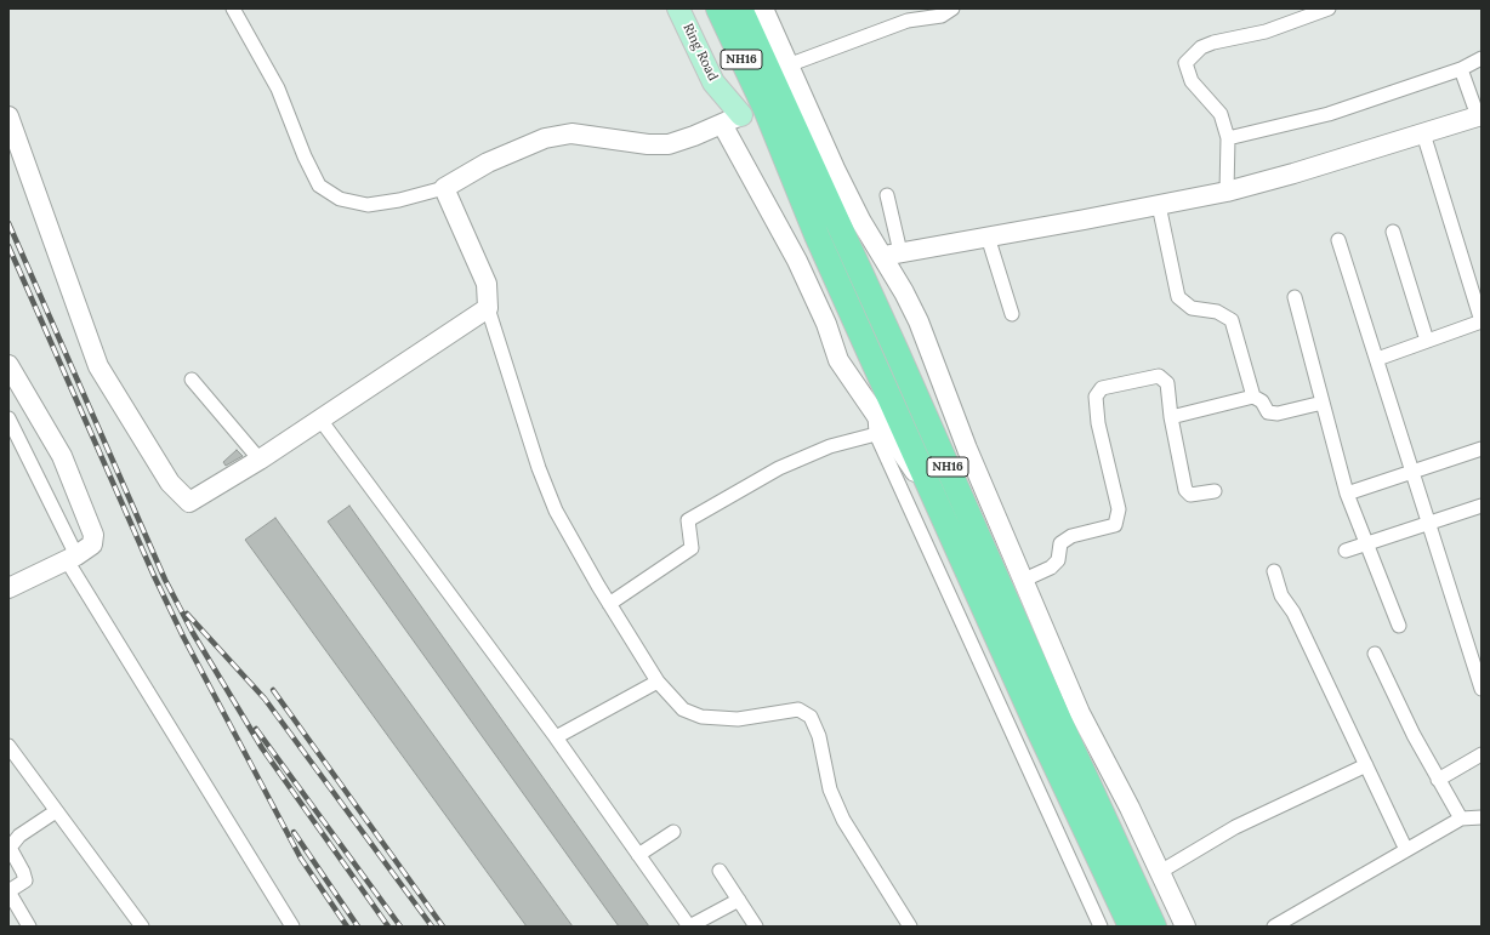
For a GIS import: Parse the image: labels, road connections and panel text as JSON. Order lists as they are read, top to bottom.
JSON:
{
  "streets": {
    "highway": ["NH16"],
    "main road": ["Ring Road"]
  }
}
